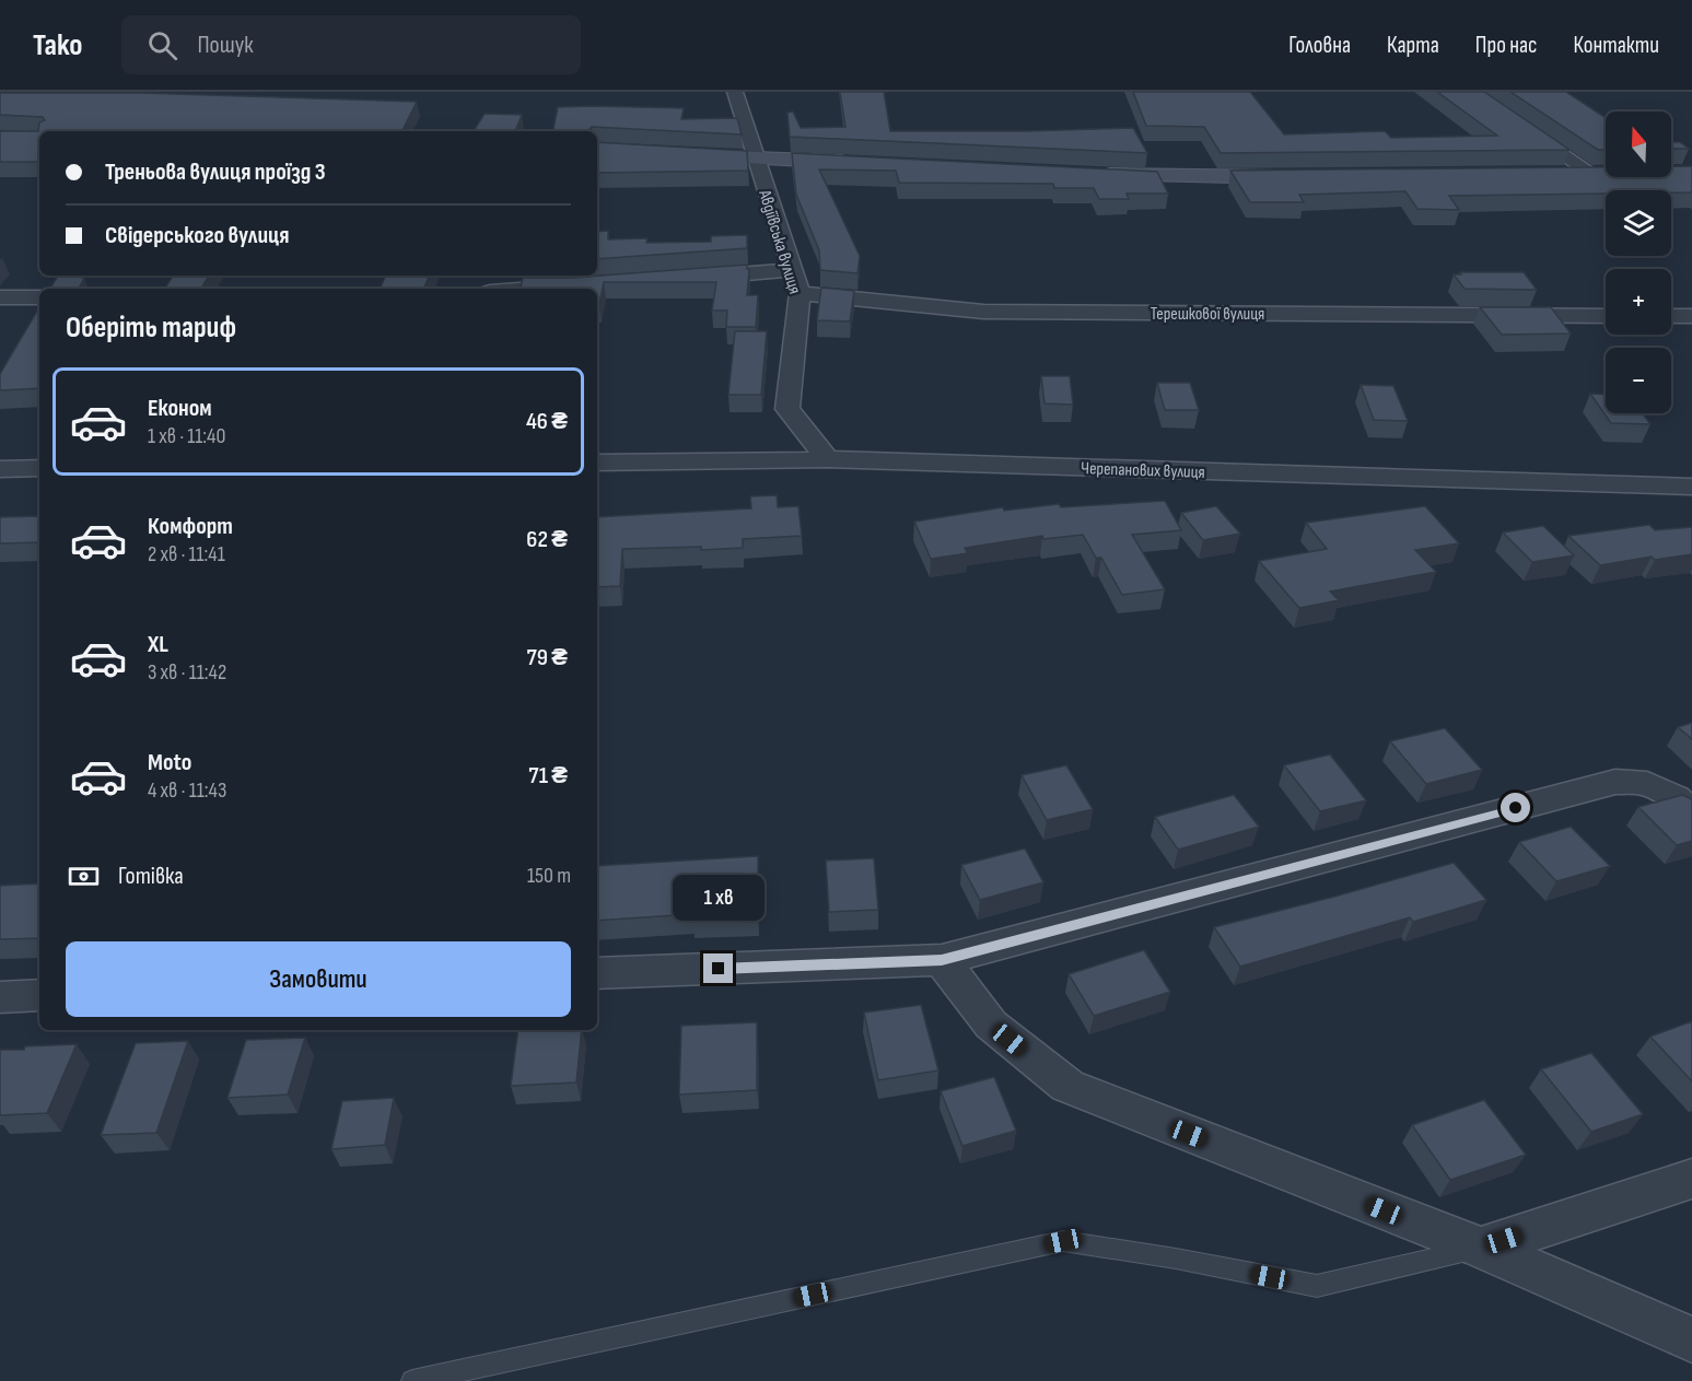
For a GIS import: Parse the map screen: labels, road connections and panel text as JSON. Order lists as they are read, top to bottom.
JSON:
{
  "streets": {
    "street": ["Авдіївська вулиця", "Терешкової вулиця", "Черепанових вулиця"]
  },
  "crossings": [
    ["Авдіївська вулиця", "Терешкової вулиця"],
    ["Авдіївська вулиця", "Черепанових вулиця"]
  ],
  "north": "top",
  "page": {
    "header": "Tako",
    "search": "Пошук",
    "nav": [
      "Головна",
      "Карта",
      "Про нас",
      "Контакти"
    ],
    "map_buttons": ["+", "−"],
    "banner": ["Треньова вулиця проїзд 3", "Свiдерського вулиця"],
    "heading": "Оберіть тариф",
    "list": [
      {
        "name": "Економ",
        "note": "1 хв · 11:40",
        "value": "46 ₴"
      },
      {
        "name": "Комфорт",
        "note": "2 хв · 11:41",
        "value": "62 ₴"
      },
      {
        "name": "XL",
        "note": "3 хв · 11:42",
        "value": "79 ₴"
      },
      {
        "name": "Moto",
        "note": "4 хв · 11:43",
        "value": "71 ₴"
      }
    ],
    "pay": ["Готівка", "150 m"],
    "bubble": "1 хв",
    "buttons": "Замовити"
  }
}
